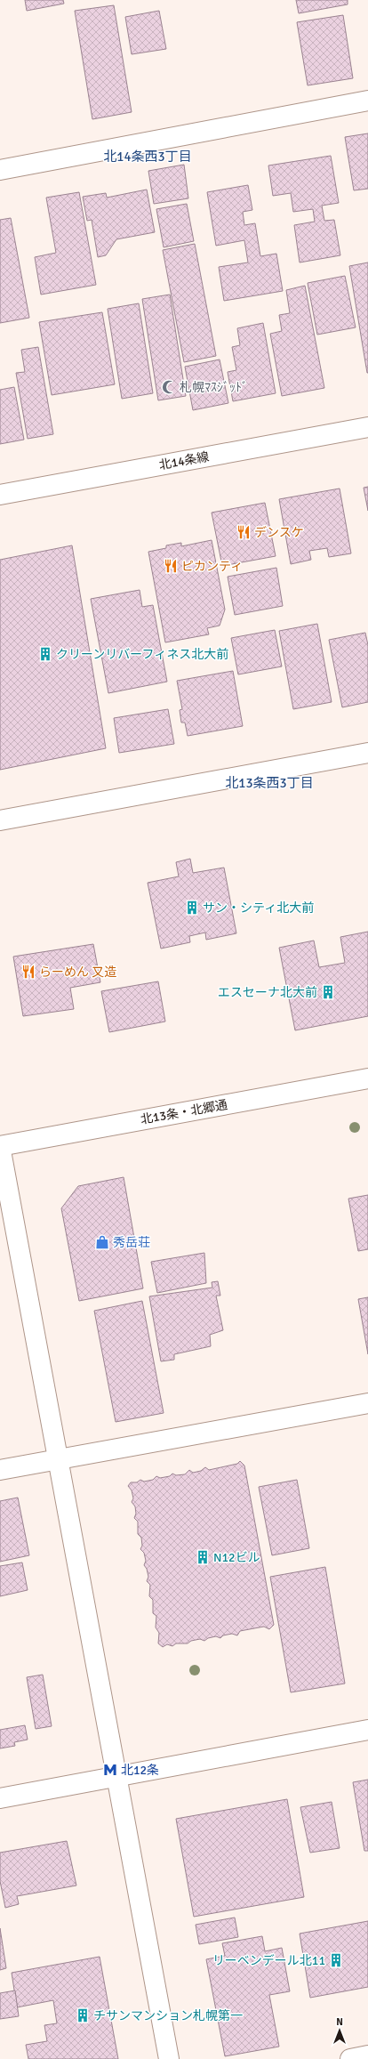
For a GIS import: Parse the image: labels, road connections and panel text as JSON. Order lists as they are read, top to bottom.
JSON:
{
  "streets": {
    "street": ["北14条線", "北13条・北郷通"]
  },
  "districts": ["北14条西3丁目", "北13条西3丁目"],
  "places": {
    "mosque": ["札幌ﾏｽｼﾞｯﾄﾞ"],
    "restaurant": ["デンスケ", "ピカンティ", "らーめん 又造"],
    "building": [
      "クリーンリバーフィネス北大前",
      "サン・シティ北大前",
      "エスセーナ北大前",
      "N12ビル",
      "リーベンデール北11",
      "チサンマンション札幌第一"
    ],
    "shop": ["秀岳荘"],
    "metro station": ["北12条"]
  },
  "north": "top"
}
